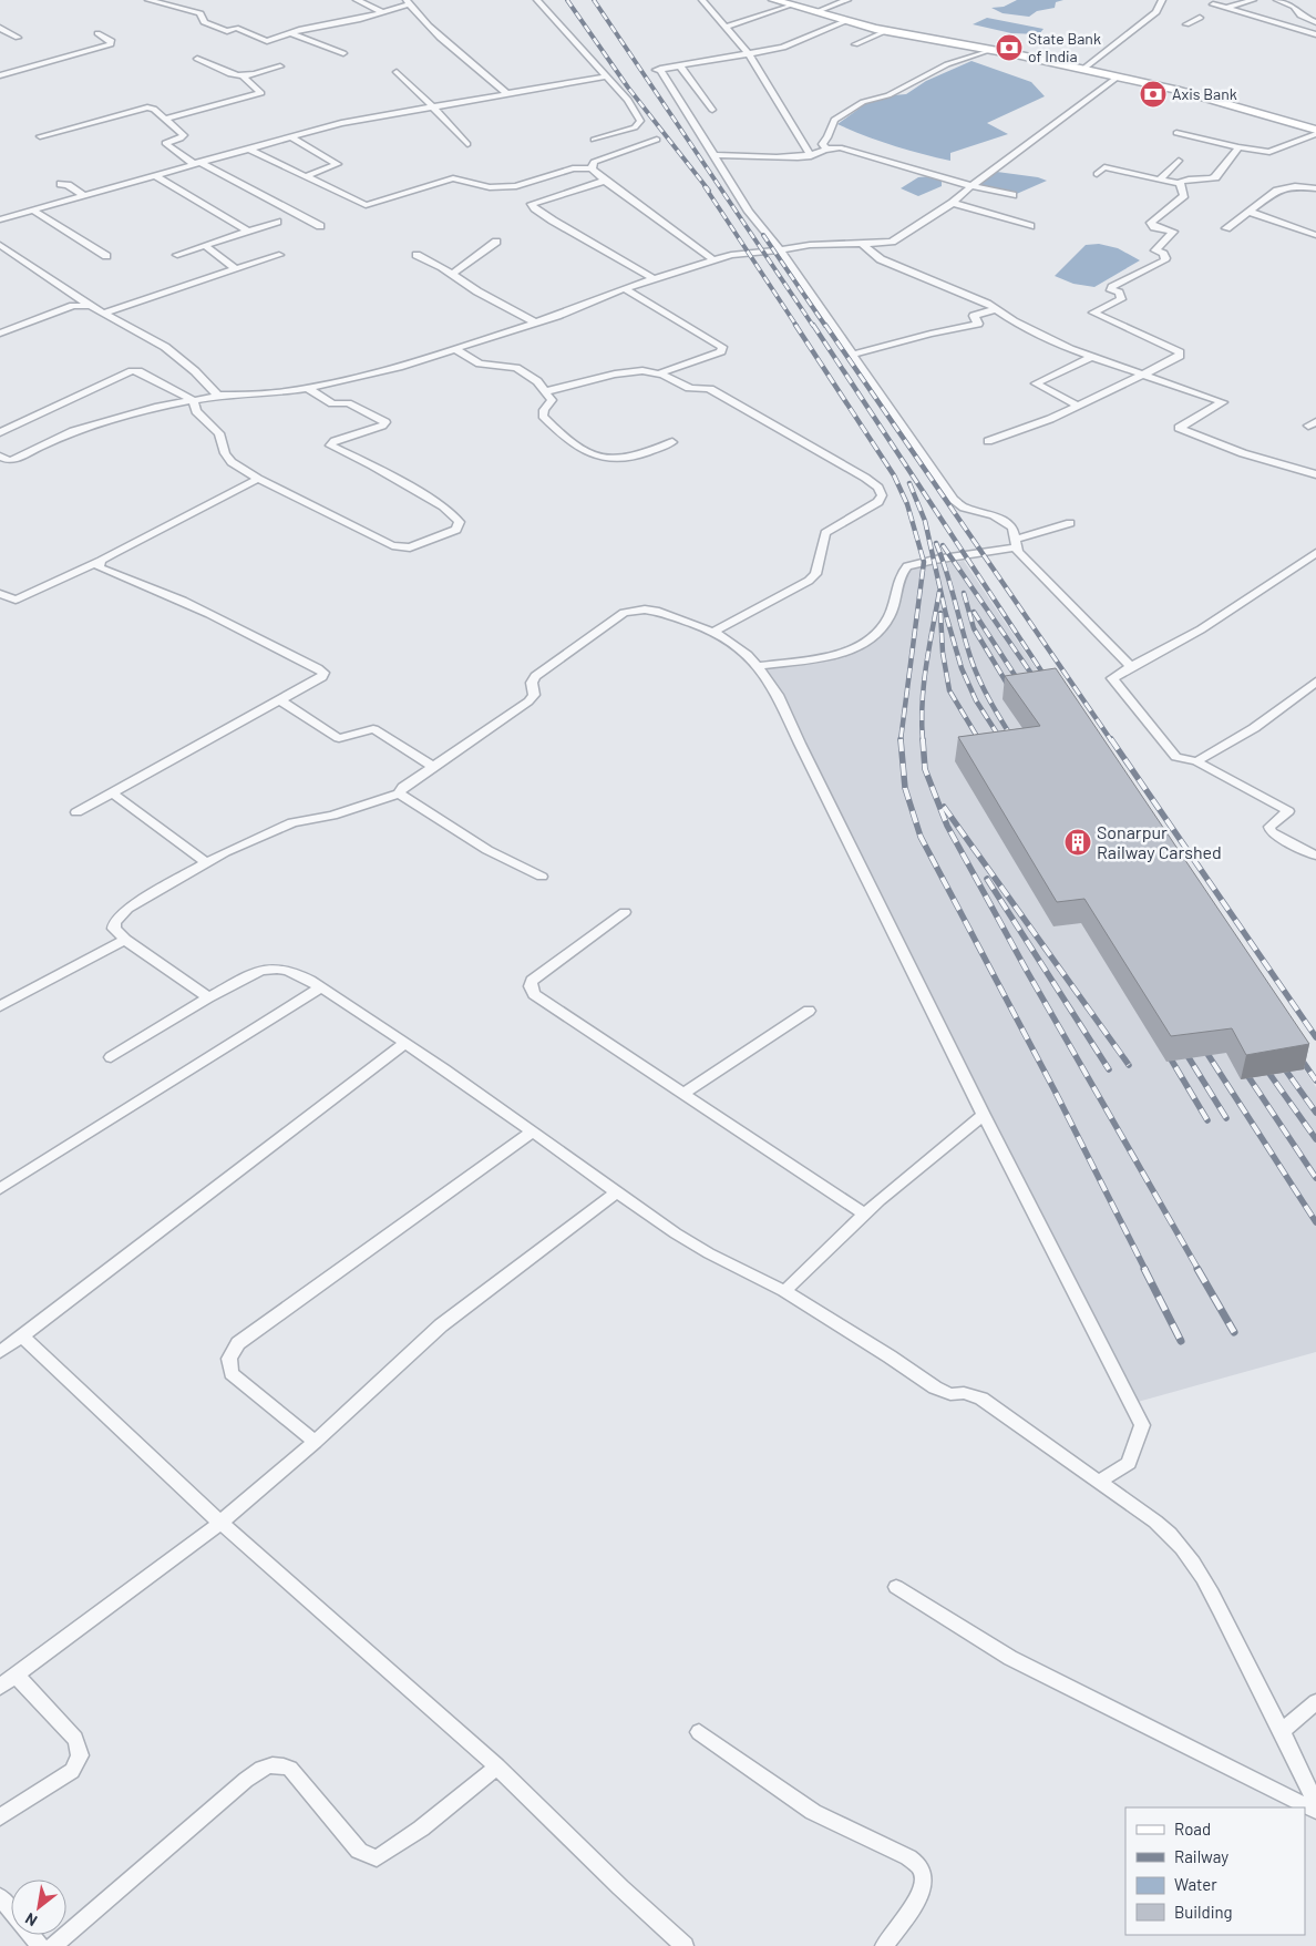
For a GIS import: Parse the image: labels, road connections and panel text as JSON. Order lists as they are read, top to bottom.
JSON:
{
  "places": {
    "bank": ["State Bank of India", "Axis Bank"],
    "building": ["Sonarpur Railway Carshed"]
  },
  "legend": [
    "Road",
    "Railway",
    "Water",
    "Building"
  ],
  "north": "bottom left"
}
